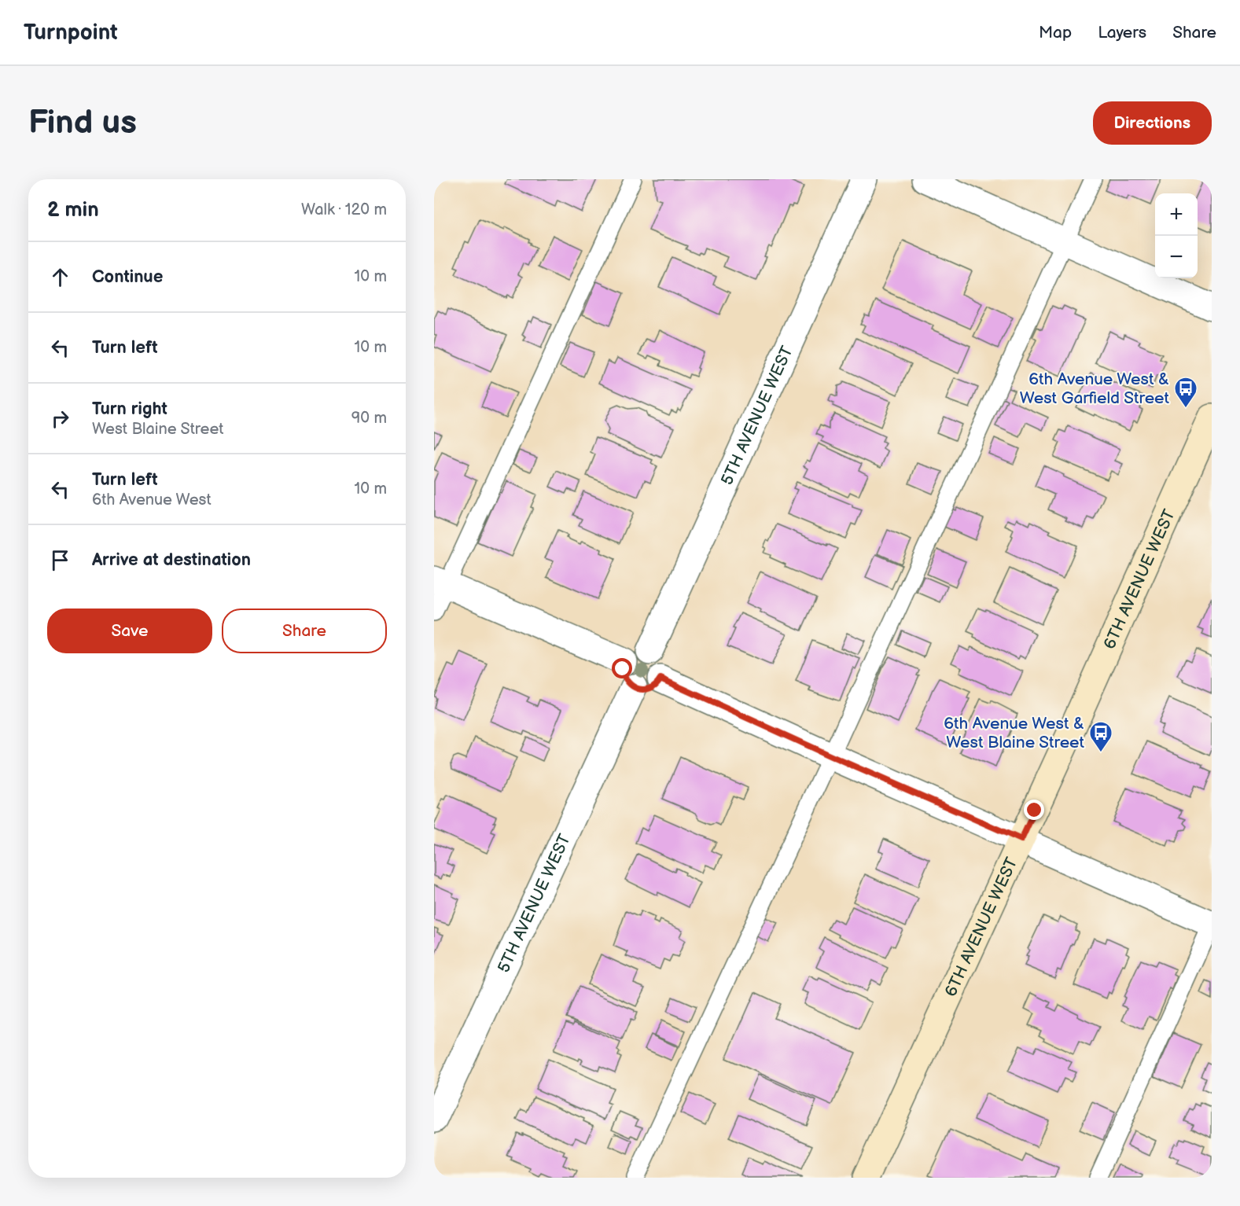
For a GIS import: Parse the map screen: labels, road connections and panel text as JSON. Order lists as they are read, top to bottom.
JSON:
{
  "streets": {
    "street": ["5TH AVENUE WEST", "6TH AVENUE WEST"]
  },
  "places": {
    "bus stop": ["6th Avenue West & West Garfield Street", "6th Avenue West & West Blaine Street"]
  },
  "page": {
    "header": "Turnpoint",
    "nav": ["Map", "Layers", "Share"],
    "buttons": [
      "Directions",
      ["Save", "Share"]
    ],
    "title": "Find us",
    "heading": ["2 min", "Walk · 120 m"],
    "map_buttons": ["+", "−"],
    "list": [
      ["Continue", "10 m"],
      ["Turn left", "10 m"],
      ["Turn right", "West Blaine Street", "90 m"],
      ["Turn left", "6th Avenue West", "10 m"],
      "Arrive at destination"
    ]
  }
}
